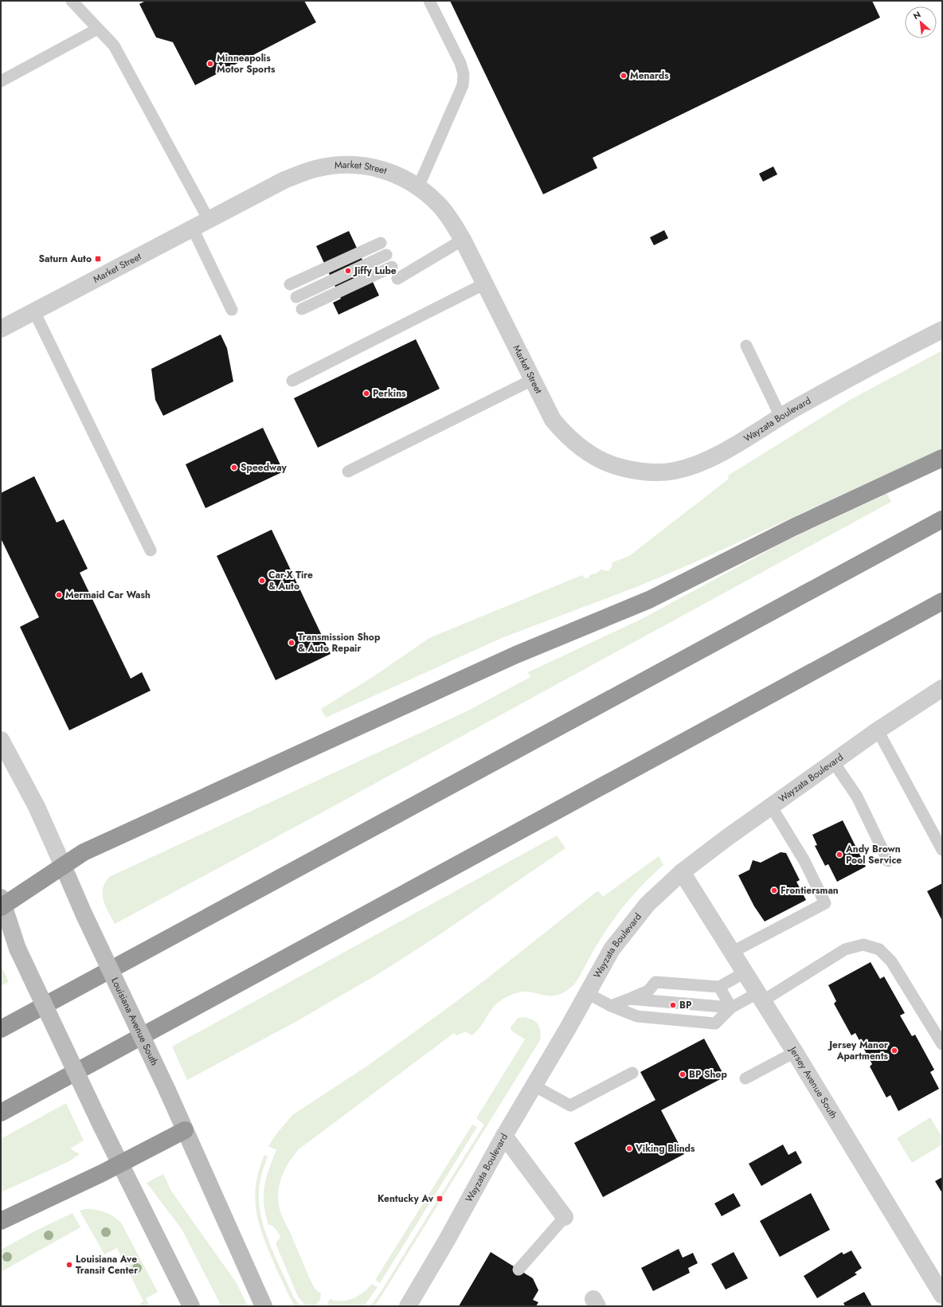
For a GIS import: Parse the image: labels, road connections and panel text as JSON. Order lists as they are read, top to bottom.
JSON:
{
  "streets": {
    "main road": ["Louisiana Avenue South"],
    "street": ["Market Street", "Wayzata Boulevard", "Jersey Avenue South"]
  },
  "crossings": [
    ["Market Street", "Wayzata Boulevard"],
    ["Wayzata Boulevard", "Jersey Avenue South"]
  ],
  "places": {
    "other": [
      "Minneapolis Motor Sports",
      "Menards",
      "Jiffy Lube",
      "Perkins",
      "Speedway",
      "Car-X Tire & Auto",
      "Mermaid Car Wash",
      "Transmission Shop & Auto Repair",
      "Andy Brown Pool Service",
      "Frontiersman",
      "BP",
      "Jersey Manor Apartments",
      "BP Shop",
      "Viking Blinds",
      "Louisiana Ave Transit Center"
    ],
    "transit": ["Saturn Auto", "Kentucky Av"]
  },
  "north": "top left"
}
